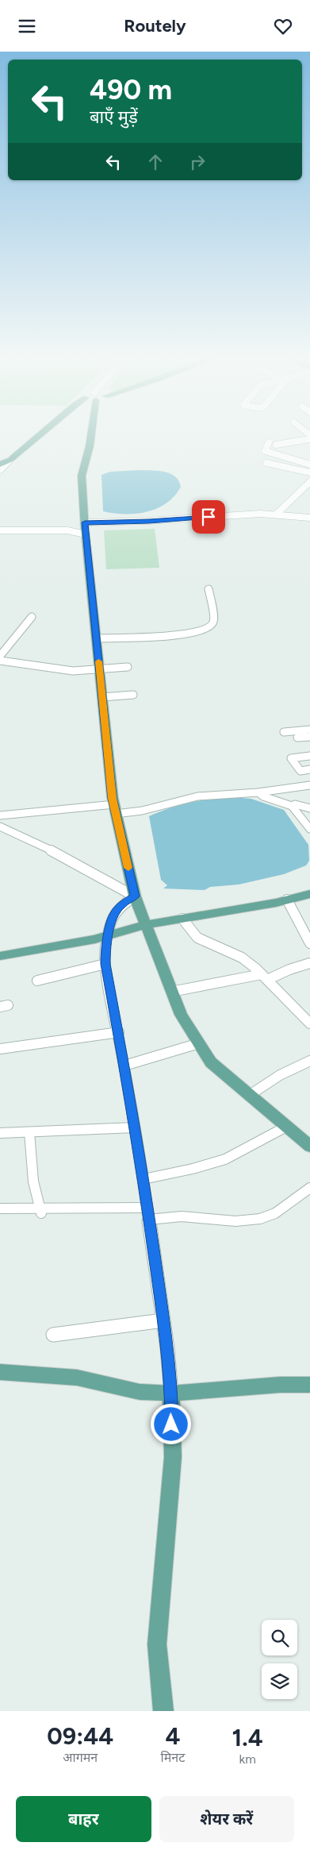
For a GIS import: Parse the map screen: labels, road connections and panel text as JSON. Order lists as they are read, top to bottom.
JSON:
{
  "page": {
    "header": "Routely",
    "turn": ["490 m", "बाएँ मुड़ें"],
    "eta": [
      "09:44",
      "आगमन",
      "4",
      "मिनट",
      "1.4",
      "km"
    ],
    "buttons": ["बाहर", "शेयर करें"]
  }
}
